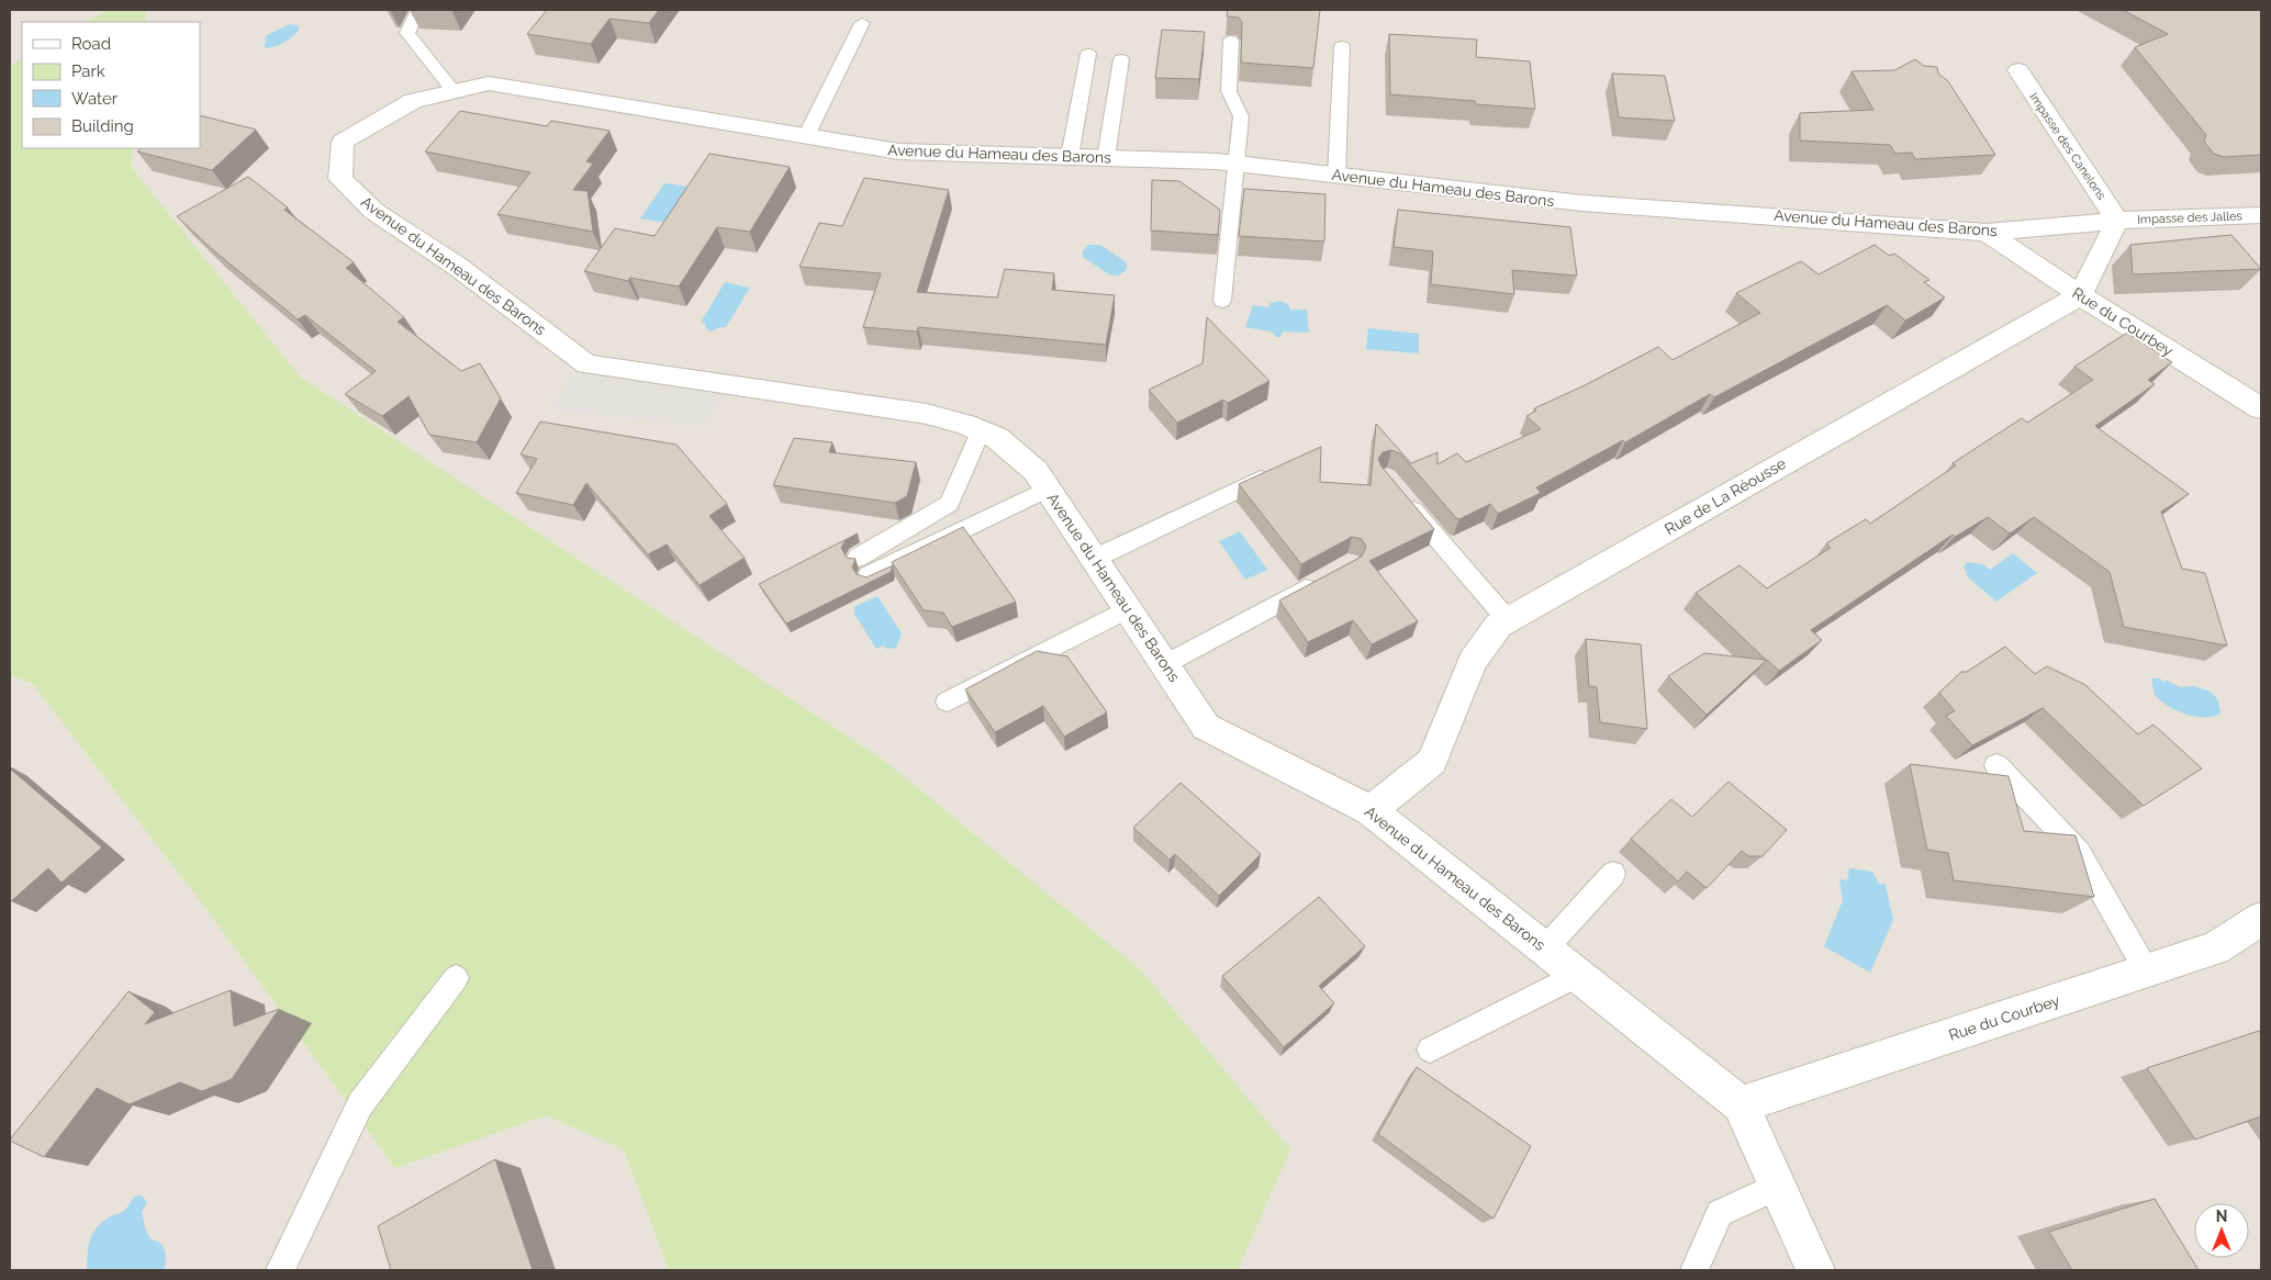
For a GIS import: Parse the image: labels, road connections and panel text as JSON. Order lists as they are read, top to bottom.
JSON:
{
  "streets": {
    "street": [
      "Impasse des Canelons",
      "Avenue du Hameau des Barons",
      "Impasse des Jalles",
      "Rue du Courbey",
      "Rue de La Réousse"
    ]
  },
  "crossings": [
    ["Impasse des Canelons", "Avenue du Hameau des Barons"],
    ["Impasse des Canelons", "Impasse des Jalles"],
    ["Avenue du Hameau des Barons", "Impasse des Jalles"],
    ["Avenue du Hameau des Barons", "Rue du Courbey"],
    ["Avenue du Hameau des Barons", "Rue de La Réousse"],
    ["Rue du Courbey", "Rue de La Réousse"]
  ],
  "legend": [
    "Road",
    "Park",
    "Water",
    "Building"
  ],
  "north": "top"
}
